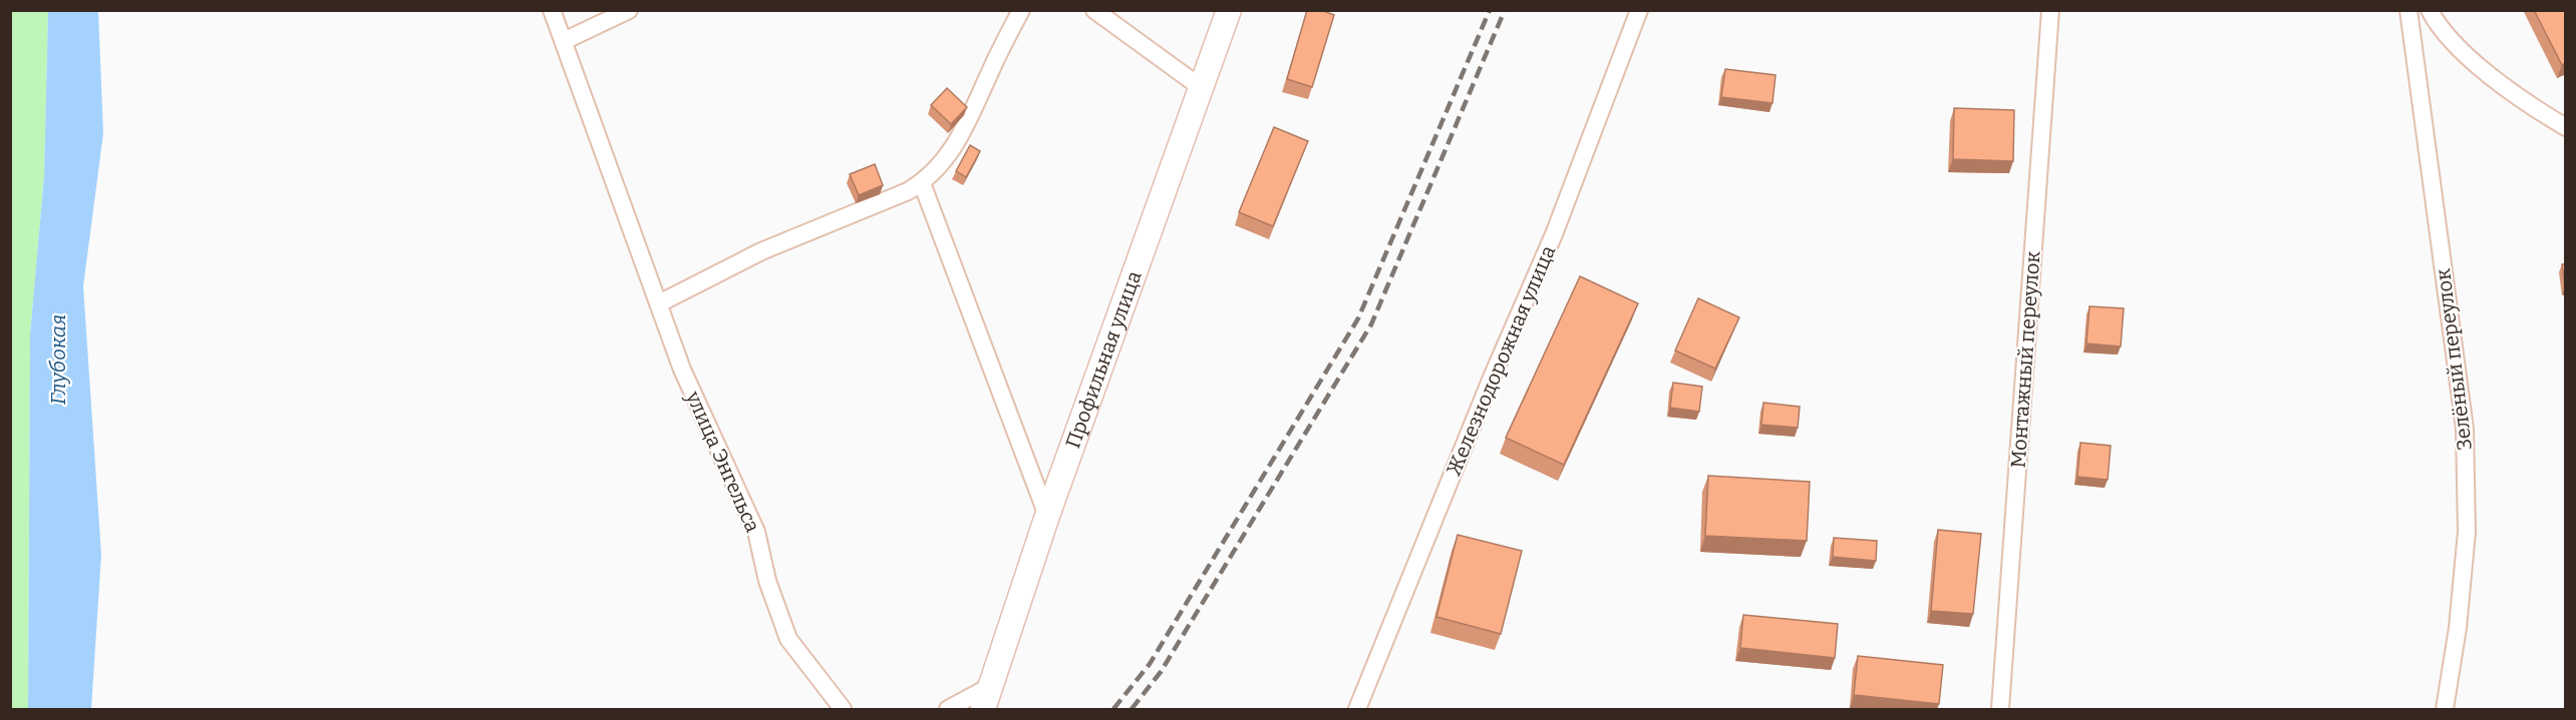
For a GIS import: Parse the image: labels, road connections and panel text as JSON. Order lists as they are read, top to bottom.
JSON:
{
  "streets": {
    "main road": ["Профильная улица"],
    "street": [
      "Монтажный переулок",
      "Зелёный переулок",
      "Железнодорожная улица",
      "улица Энгельса"
    ]
  },
  "water": ["Глубокая"]
}
